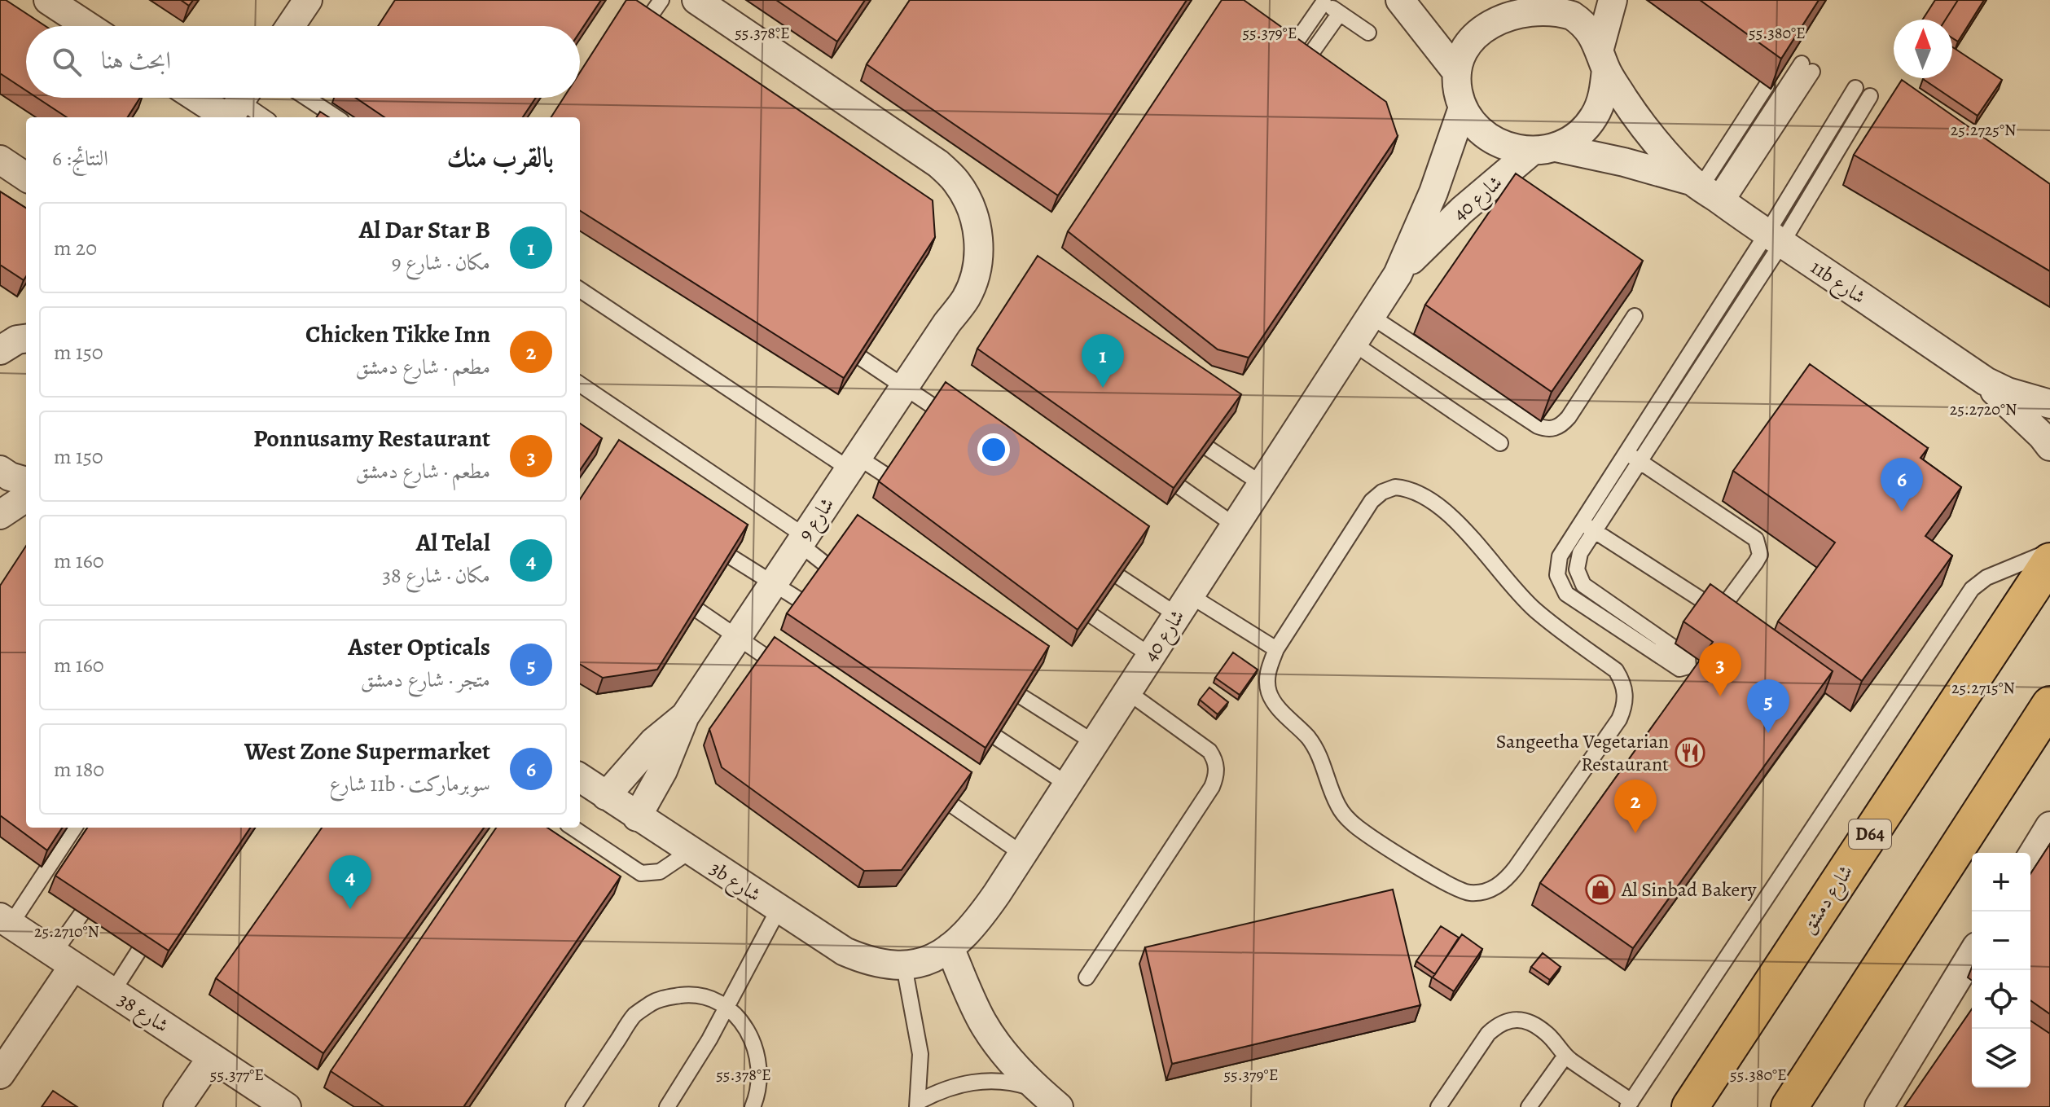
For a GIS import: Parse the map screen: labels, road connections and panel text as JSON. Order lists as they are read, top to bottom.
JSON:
{
  "streets": {
    "main road": ["D64", "شارع دمشق"],
    "street": [
      "شارع 40",
      "11b شارع",
      "شارع 9",
      "3b شارع",
      "شارع 38"
    ]
  },
  "crossings": [
    ["شارع 40", "11b شارع"],
    ["شارع 40", "3b شارع"],
    ["شارع 9", "3b شارع"]
  ],
  "places": {
    "restaurant": ["Sangeetha Vegetarian Restaurant"],
    "shop": ["Al Sinbad Bakery"]
  },
  "north": "top",
  "page": {
    "search": "ابحث هنا",
    "heading": ["بالقرب منك", "النتائج: 6"],
    "list": [
      {
        "mark": "1",
        "name": "Al Dar Star B",
        "note": "مكان · شارع 9",
        "value": "20 m"
      },
      {
        "mark": "2",
        "name": "Chicken Tikke Inn",
        "note": "مطعم · شارع دمشق",
        "value": "150 m"
      },
      {
        "mark": "3",
        "name": "Ponnusamy Restaurant",
        "note": "مطعم · شارع دمشق",
        "value": "150 m"
      },
      {
        "mark": "4",
        "name": "Al Telal",
        "note": "مكان · شارع 38",
        "value": "160 m"
      },
      {
        "mark": "5",
        "name": "Aster Opticals",
        "note": "متجر · شارع دمشق",
        "value": "160 m"
      },
      {
        "mark": "6",
        "name": "West Zone Supermarket",
        "note": "سوبرماركت · 11b شارع",
        "value": "180 m"
      }
    ],
    "pins": [
      "1",
      "6",
      "3",
      "5",
      "2",
      "4"
    ],
    "map_buttons": ["+", "−"]
  },
  "coordinates": [
    "55.378°E",
    "55.379°E",
    "55.380°E",
    "25.2725°N",
    "25.2720°N",
    "25.2715°N",
    "25.2710°N",
    "55.377°E"
  ]
}
